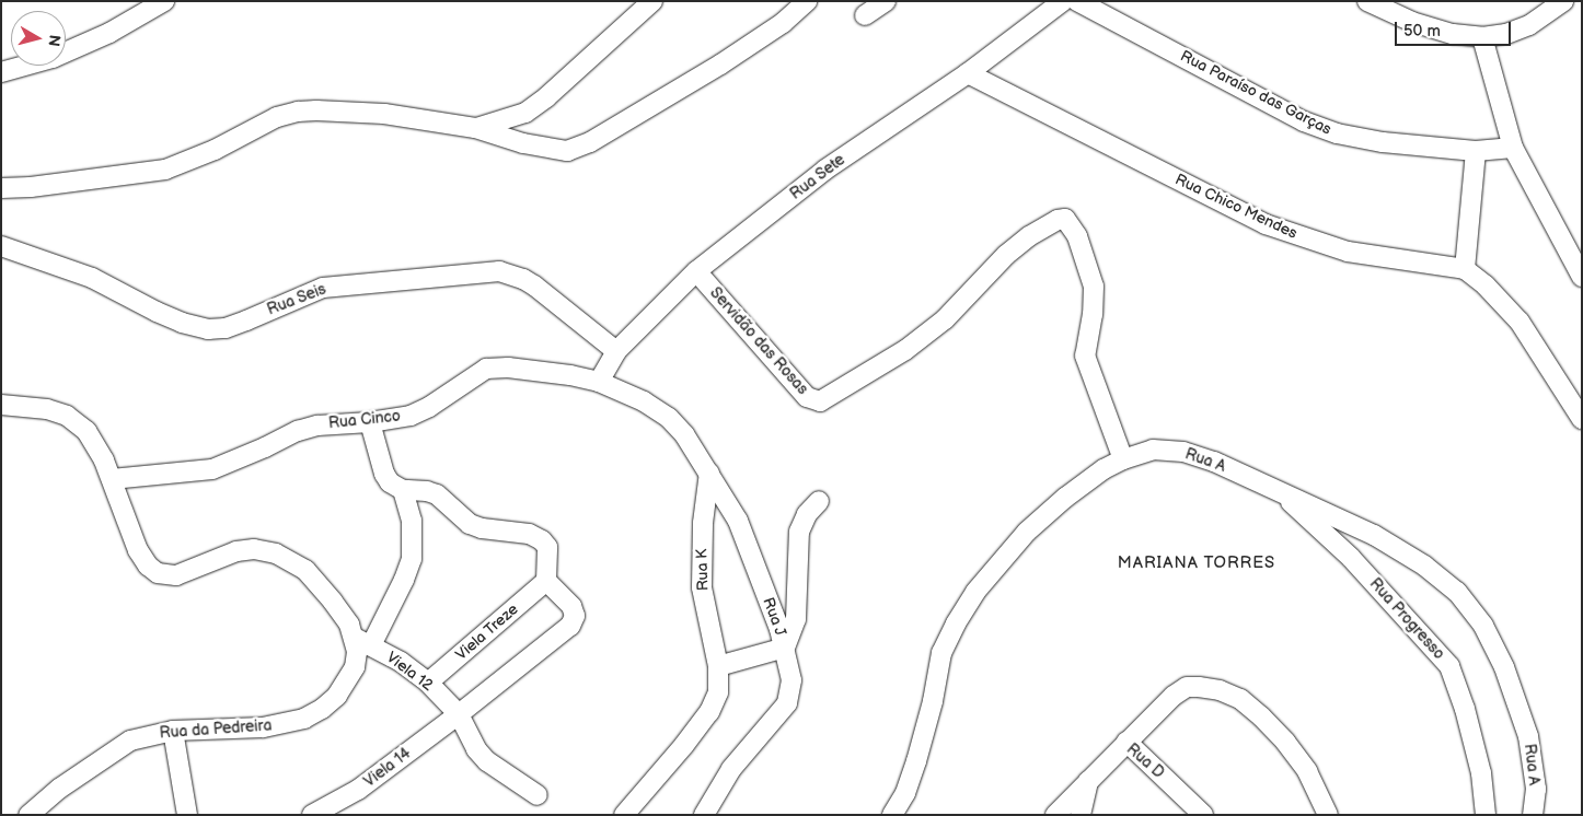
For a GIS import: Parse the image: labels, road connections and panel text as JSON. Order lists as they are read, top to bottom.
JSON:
{
  "streets": {
    "street": [
      "Rua Paraíso das Garças",
      "Rua Sete",
      "Rua Chico Mendes",
      "Rua Seis",
      "Servidão das Rosas",
      "Rua Cinco",
      "Rua A",
      "Rua K",
      "Rua J",
      "Rua Progresso",
      "Viela Treze",
      "Viela 12",
      "Rua da Pedreira",
      "Rua D",
      "Viela 14"
    ]
  },
  "crossings": [
    ["Rua Sete", "Rua Chico Mendes"],
    ["Rua Sete", "Rua Seis"],
    ["Rua Sete", "Servidão das Rosas"],
    ["Rua Sete", "Rua Cinco"],
    ["Servidão das Rosas", "Rua A"],
    ["Rua Cinco", "Rua J"],
    ["Rua A", "Rua Progresso"],
    ["Rua K", "Rua J"],
    ["Viela Treze", "Viela 12"],
    ["Viela Treze", "Viela 14"],
    ["Viela 12", "Rua da Pedreira"],
    ["Viela 12", "Viela 14"]
  ],
  "districts": ["MARIANA TORRES"],
  "scale_bar": "50 m",
  "north": "right"
}
